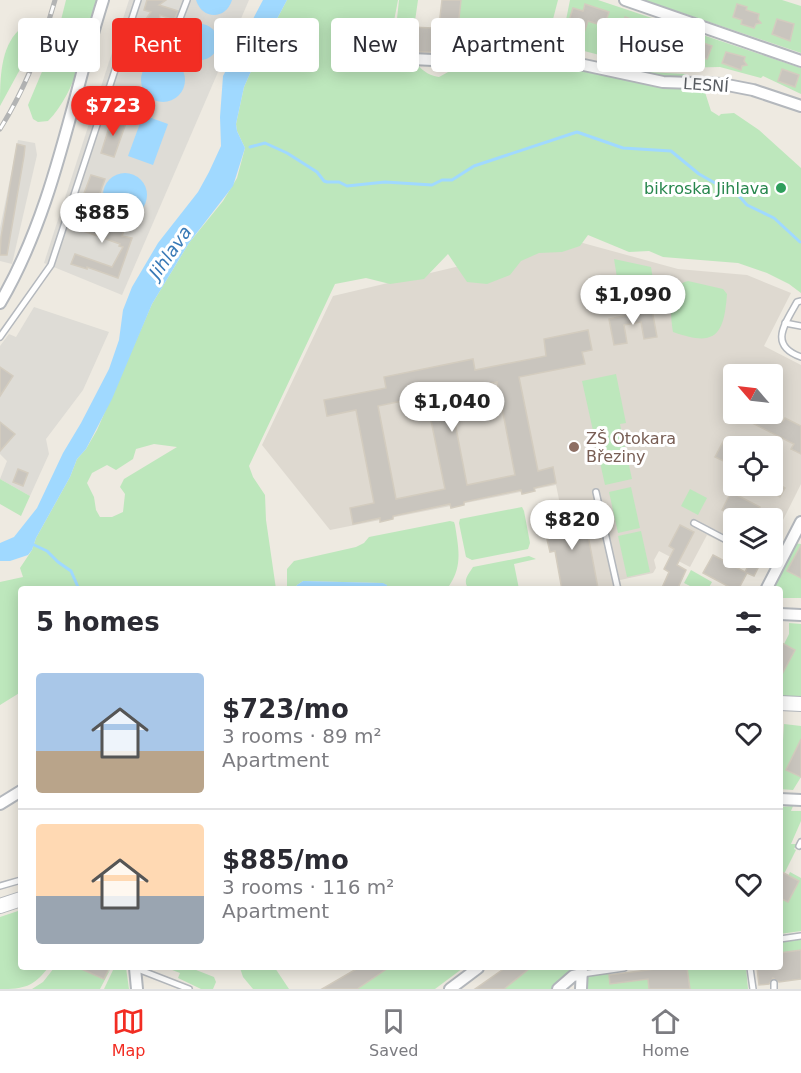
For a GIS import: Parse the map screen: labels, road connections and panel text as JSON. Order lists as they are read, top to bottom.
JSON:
{
  "streets": {
    "street": ["LESNÍ"]
  },
  "water": ["Jihlava"],
  "places": ["bikroska Jihlava", "ZŠ Otokara Březiny"],
  "north": "top left",
  "page": {
    "chip": [
      "Buy",
      "Rent",
      "Filters",
      "New",
      "Apartment",
      "House"
    ],
    "price": [
      "$723",
      "$885",
      "$1,090",
      "$1,040",
      "$820"
    ],
    "heading": "5 homes",
    "list": [
      {
        "name": "$723/mo",
        "note": "3 rooms · 89 m² · Apartment"
      },
      {
        "name": "$885/mo",
        "note": "3 rooms · 116 m² · Apartment"
      }
    ],
    "tabs": ["Map", "Saved", "Home"]
  }
}
